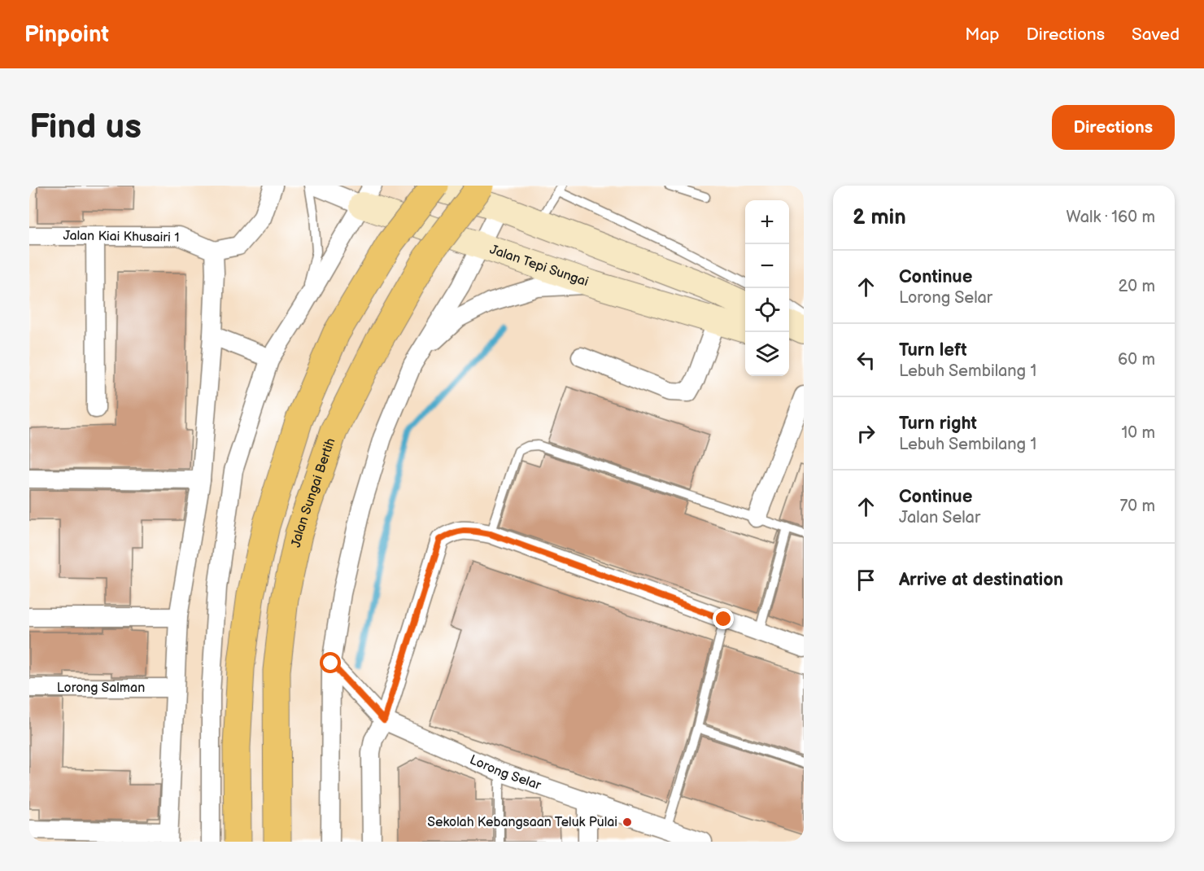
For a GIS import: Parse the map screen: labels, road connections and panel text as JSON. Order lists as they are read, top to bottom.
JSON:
{
  "streets": {
    "main road": ["Jalan Tepi Sungai", "Jalan Sungai Bertih"],
    "street": ["Jalan Kiai Khusairi 1", "Lorong Salman", "Lorong Selar"]
  },
  "places": ["Sekolah Kebangsaan Teluk Pulai"],
  "page": {
    "header": "Pinpoint",
    "nav": ["Map", "Directions", "Saved"],
    "buttons": "Directions",
    "title": "Find us",
    "heading": ["2 min", "Walk · 160 m"],
    "map_buttons": ["+", "−"],
    "list": [
      ["Continue", "Lorong Selar", "20 m"],
      ["Turn left", "Lebuh Sembilang 1", "60 m"],
      ["Turn right", "Lebuh Sembilang 1", "10 m"],
      ["Continue", "Jalan Selar", "70 m"],
      "Arrive at destination"
    ]
  }
}
